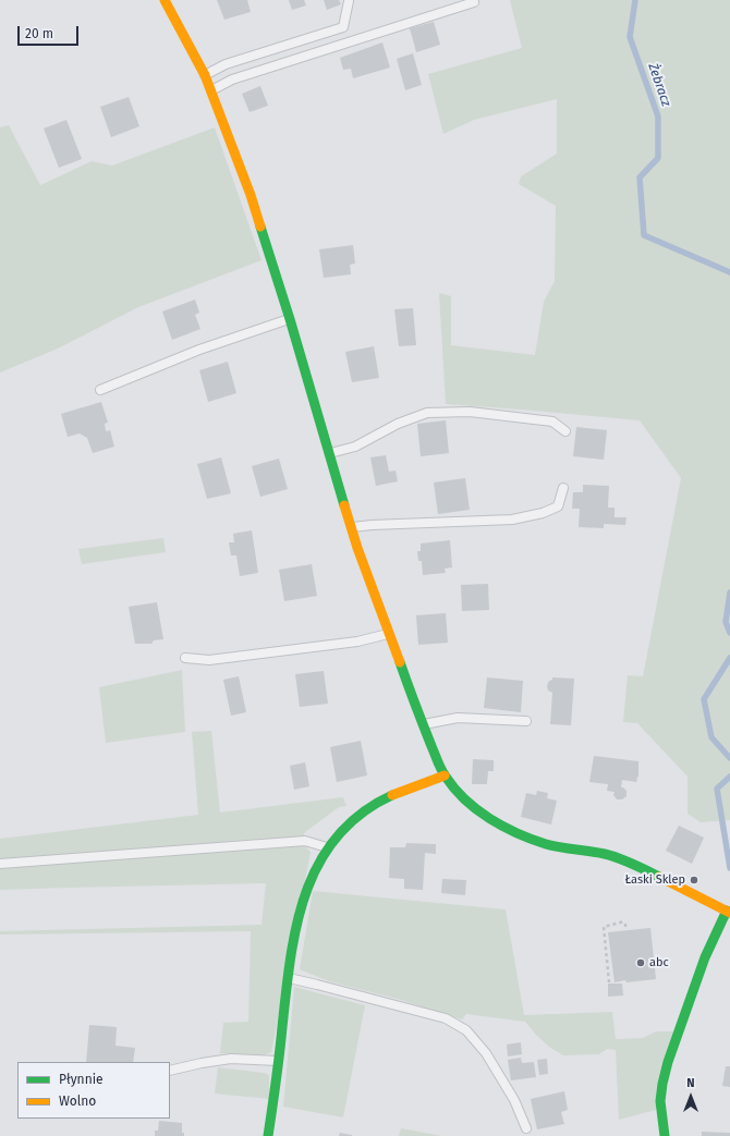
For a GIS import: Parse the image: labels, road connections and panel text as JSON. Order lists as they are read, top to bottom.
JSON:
{
  "water": ["Żebracz"],
  "places": ["Łaski Sklep", "abc"],
  "legend": ["Płynnie", "Wolno"],
  "scale_bar": "20 m",
  "north": "top"
}
